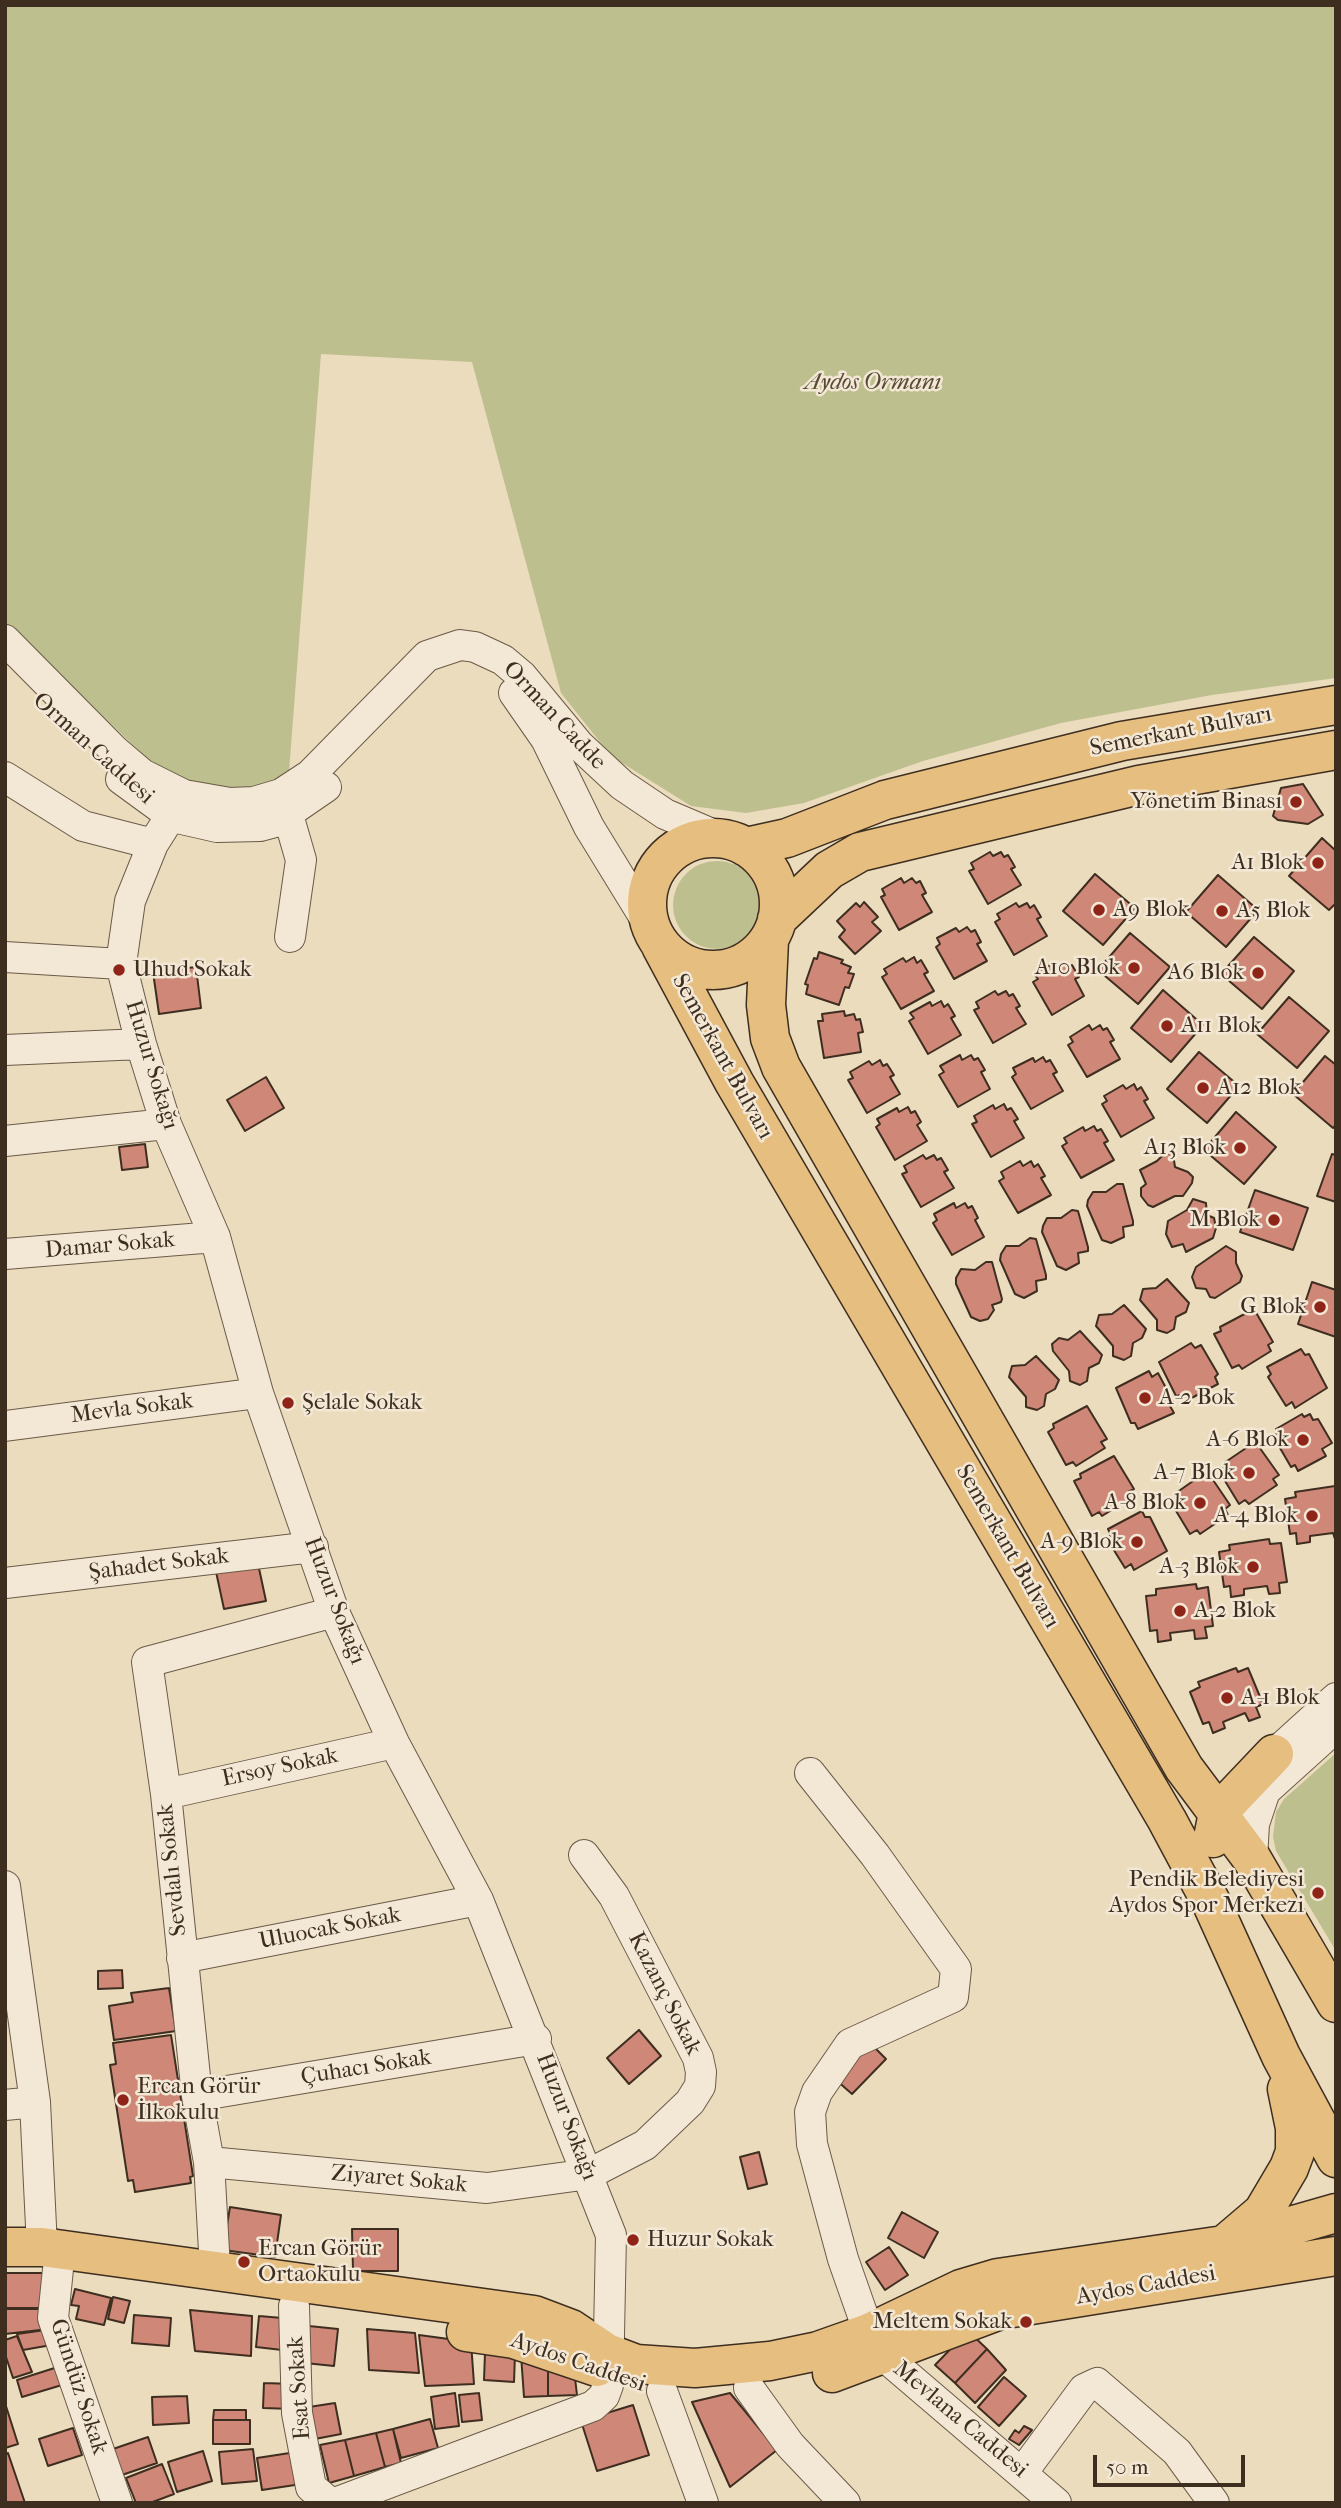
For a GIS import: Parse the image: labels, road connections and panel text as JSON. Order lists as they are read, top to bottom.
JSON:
{
  "streets": {
    "main road": ["Semerkant Bulvarı", "Aydos Caddesi"],
    "street": [
      "Orman Cadde",
      "Orman Caddesi",
      "Huzur Sokağı",
      "Damar Sokak",
      "Mevla Sokak",
      "Şahadet Sokak",
      "Ersoy Sokak",
      "Sevdalı Sokak",
      "Uluocak Sokak",
      "Kazanç Sokak",
      "Çuhacı Sokak",
      "Ziyaret Sokak",
      "Gündüz Sokak",
      "Esat Sokak",
      "Mevlana Caddesi"
    ]
  },
  "crossings": [
    ["Orman Cadde", "Semerkant Bulvarı"],
    ["Orman Cadde", "Orman Caddesi"],
    ["Orman Caddesi", "Huzur Sokağı"],
    ["Huzur Sokağı", "Damar Sokak"],
    ["Huzur Sokağı", "Mevla Sokak"],
    ["Huzur Sokağı", "Şahadet Sokak"],
    ["Huzur Sokağı", "Ersoy Sokak"],
    ["Huzur Sokağı", "Sevdalı Sokak"],
    ["Huzur Sokağı", "Uluocak Sokak"],
    ["Huzur Sokağı", "Kazanç Sokak"],
    ["Huzur Sokağı", "Çuhacı Sokak"],
    ["Huzur Sokağı", "Ziyaret Sokak"],
    ["Huzur Sokağı", "Aydos Caddesi"],
    ["Ersoy Sokak", "Sevdalı Sokak"],
    ["Sevdalı Sokak", "Uluocak Sokak"],
    ["Sevdalı Sokak", "Çuhacı Sokak"],
    ["Sevdalı Sokak", "Ziyaret Sokak"],
    ["Sevdalı Sokak", "Aydos Caddesi"],
    ["Kazanç Sokak", "Ziyaret Sokak"],
    ["Aydos Caddesi", "Gündüz Sokak"],
    ["Aydos Caddesi", "Esat Sokak"],
    ["Aydos Caddesi", "Mevlana Caddesi"]
  ],
  "parks": ["Aydos Ormanı"],
  "places": [
    "Yönetim Binası",
    "A1 Blok",
    "A9 Blok",
    "A5 Blok",
    "A10 Blok",
    "Uhud Sokak",
    "A6 Blok",
    "A11 Blok",
    "A12 Blok",
    "A13 Blok",
    "M Blok",
    "G Blok",
    "A-2 Bok",
    "Şelale Sokak",
    "A-6 Blok",
    "A-7 Blok",
    "A-8 Blok",
    "A-4 Blok",
    "A-9 Blok",
    "A-3 Blok",
    "A-2 Blok",
    "A-1 Blok",
    "Pendik Belediyesi Aydos Spor Merkezi",
    "Ercan Görür İlkokulu",
    "Huzur Sokak",
    "Ercan Görür Ortaokulu",
    "Meltem Sokak"
  ],
  "scale_bar": "50 m"
}
